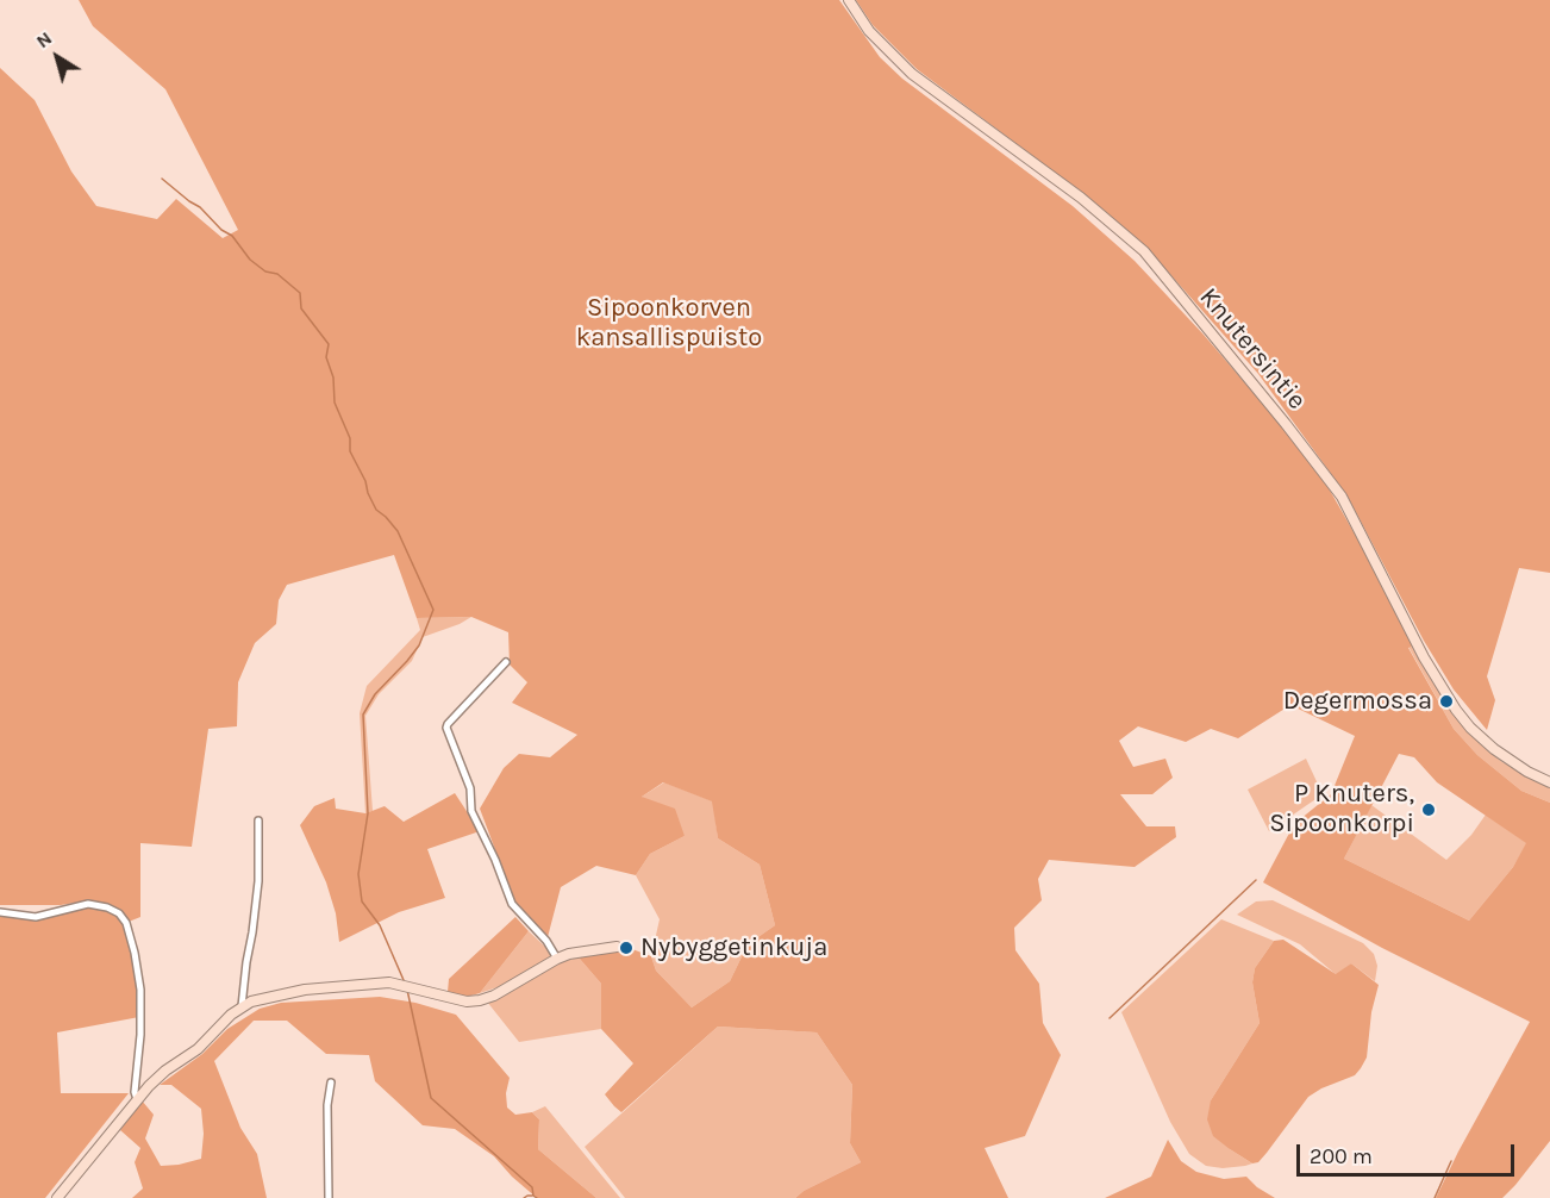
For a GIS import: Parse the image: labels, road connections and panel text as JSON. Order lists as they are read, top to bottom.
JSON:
{
  "streets": {
    "street": ["Knutersintie"]
  },
  "parks": ["Sipoonkorven kansallispuisto"],
  "places": ["Degermossa", "P Knuters, Sipoonkorpi", "Nybyggetinkuja"],
  "scale_bar": "200 m",
  "north": "top left"
}
